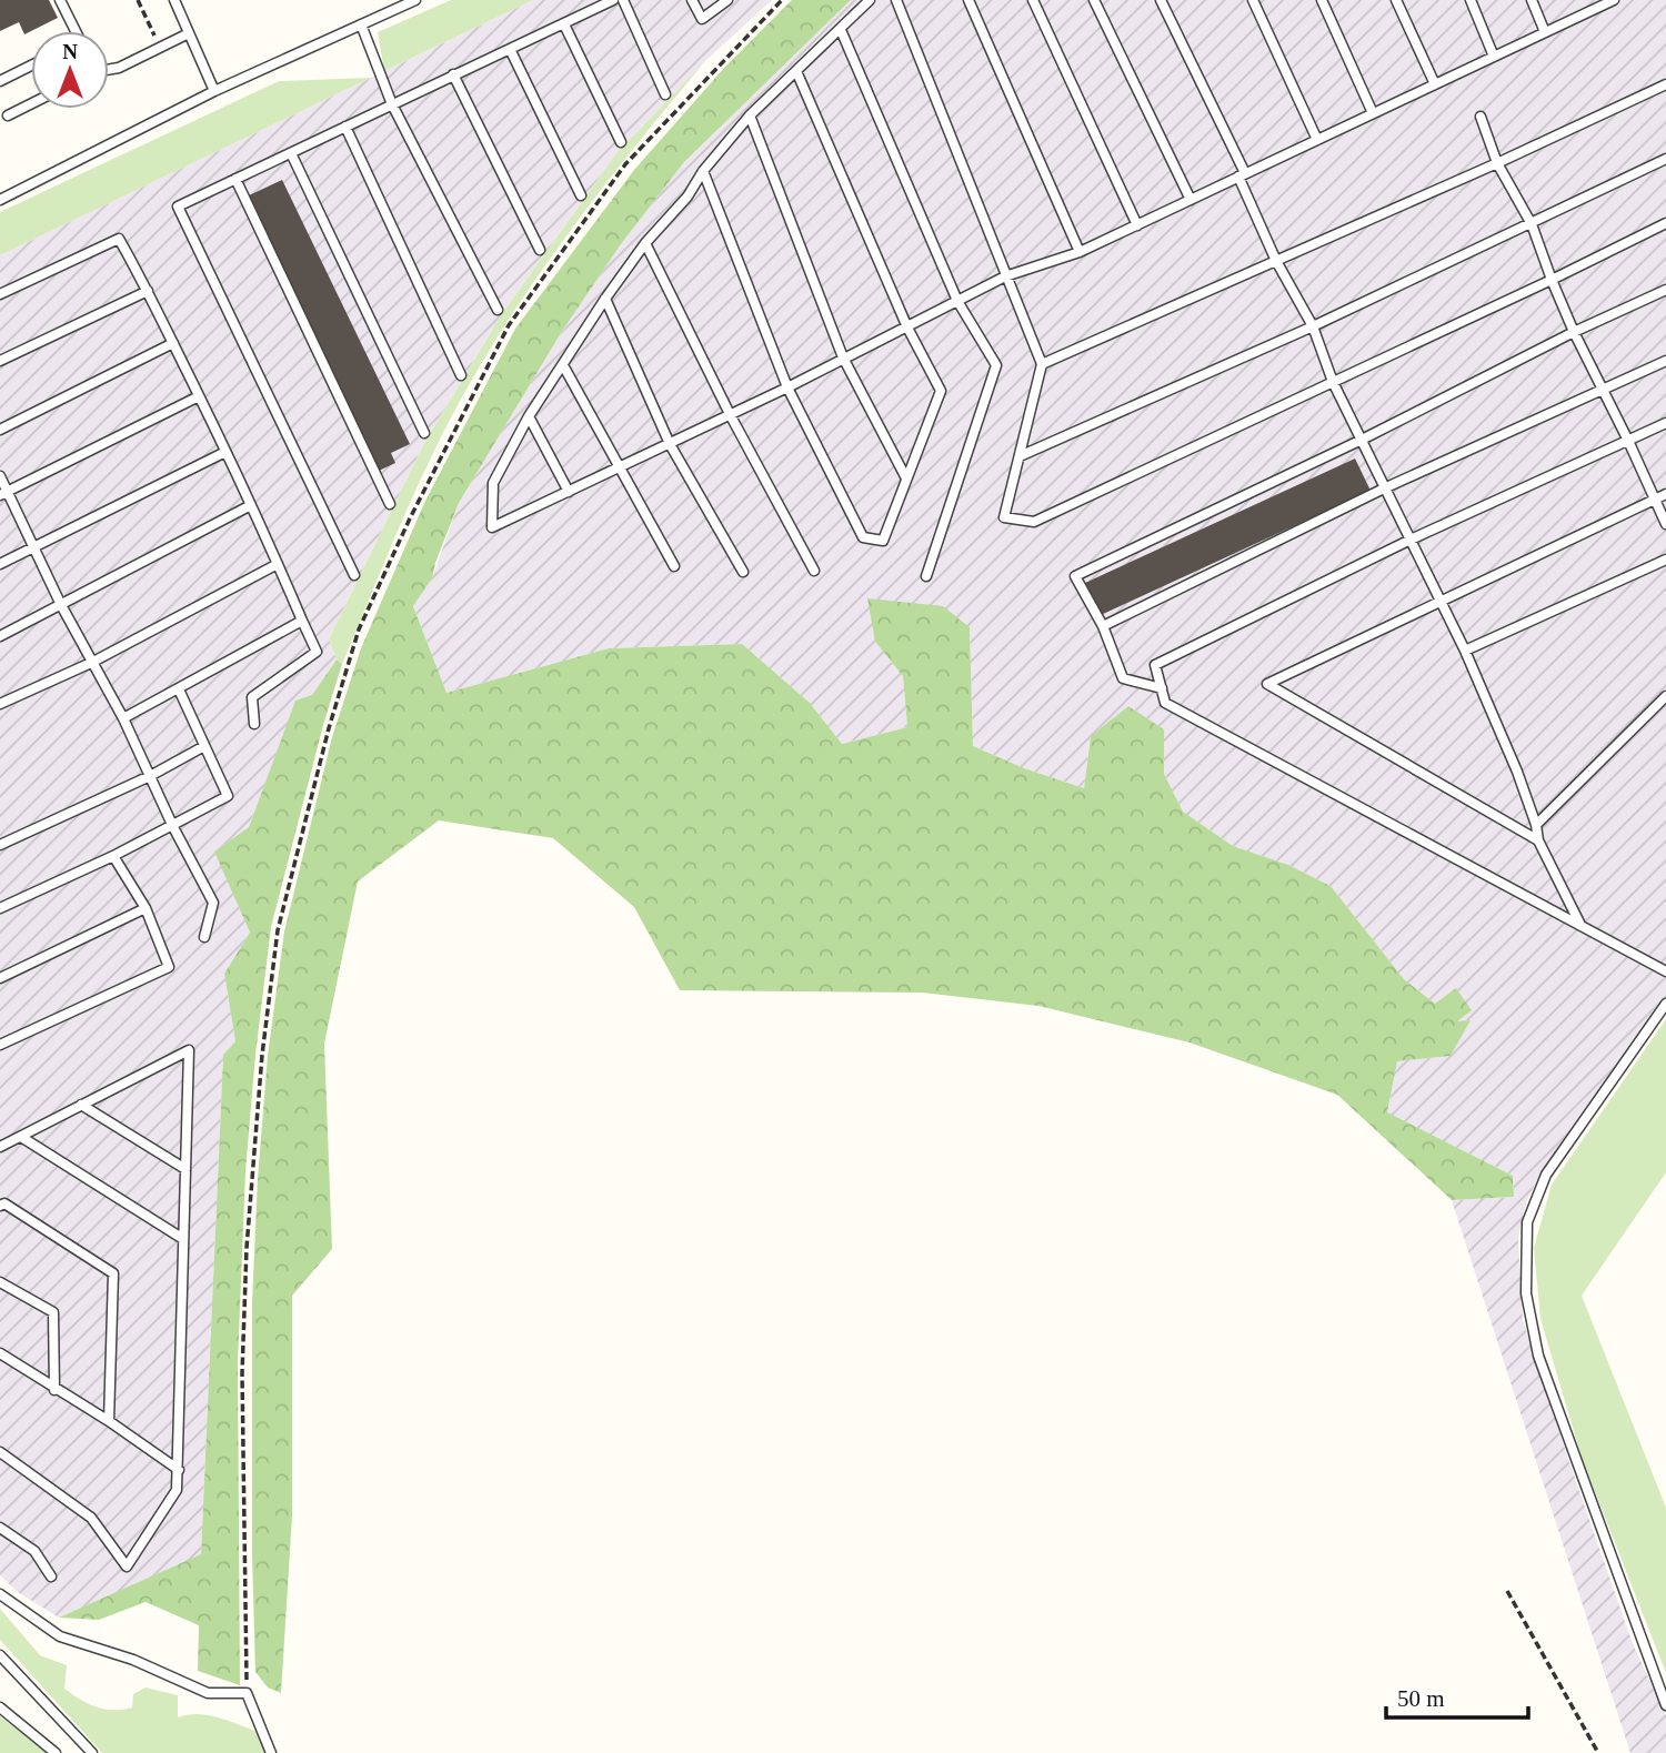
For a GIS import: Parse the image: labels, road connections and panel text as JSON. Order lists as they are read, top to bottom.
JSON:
{
  "scale_bar": "50 m",
  "north": "top"
}
